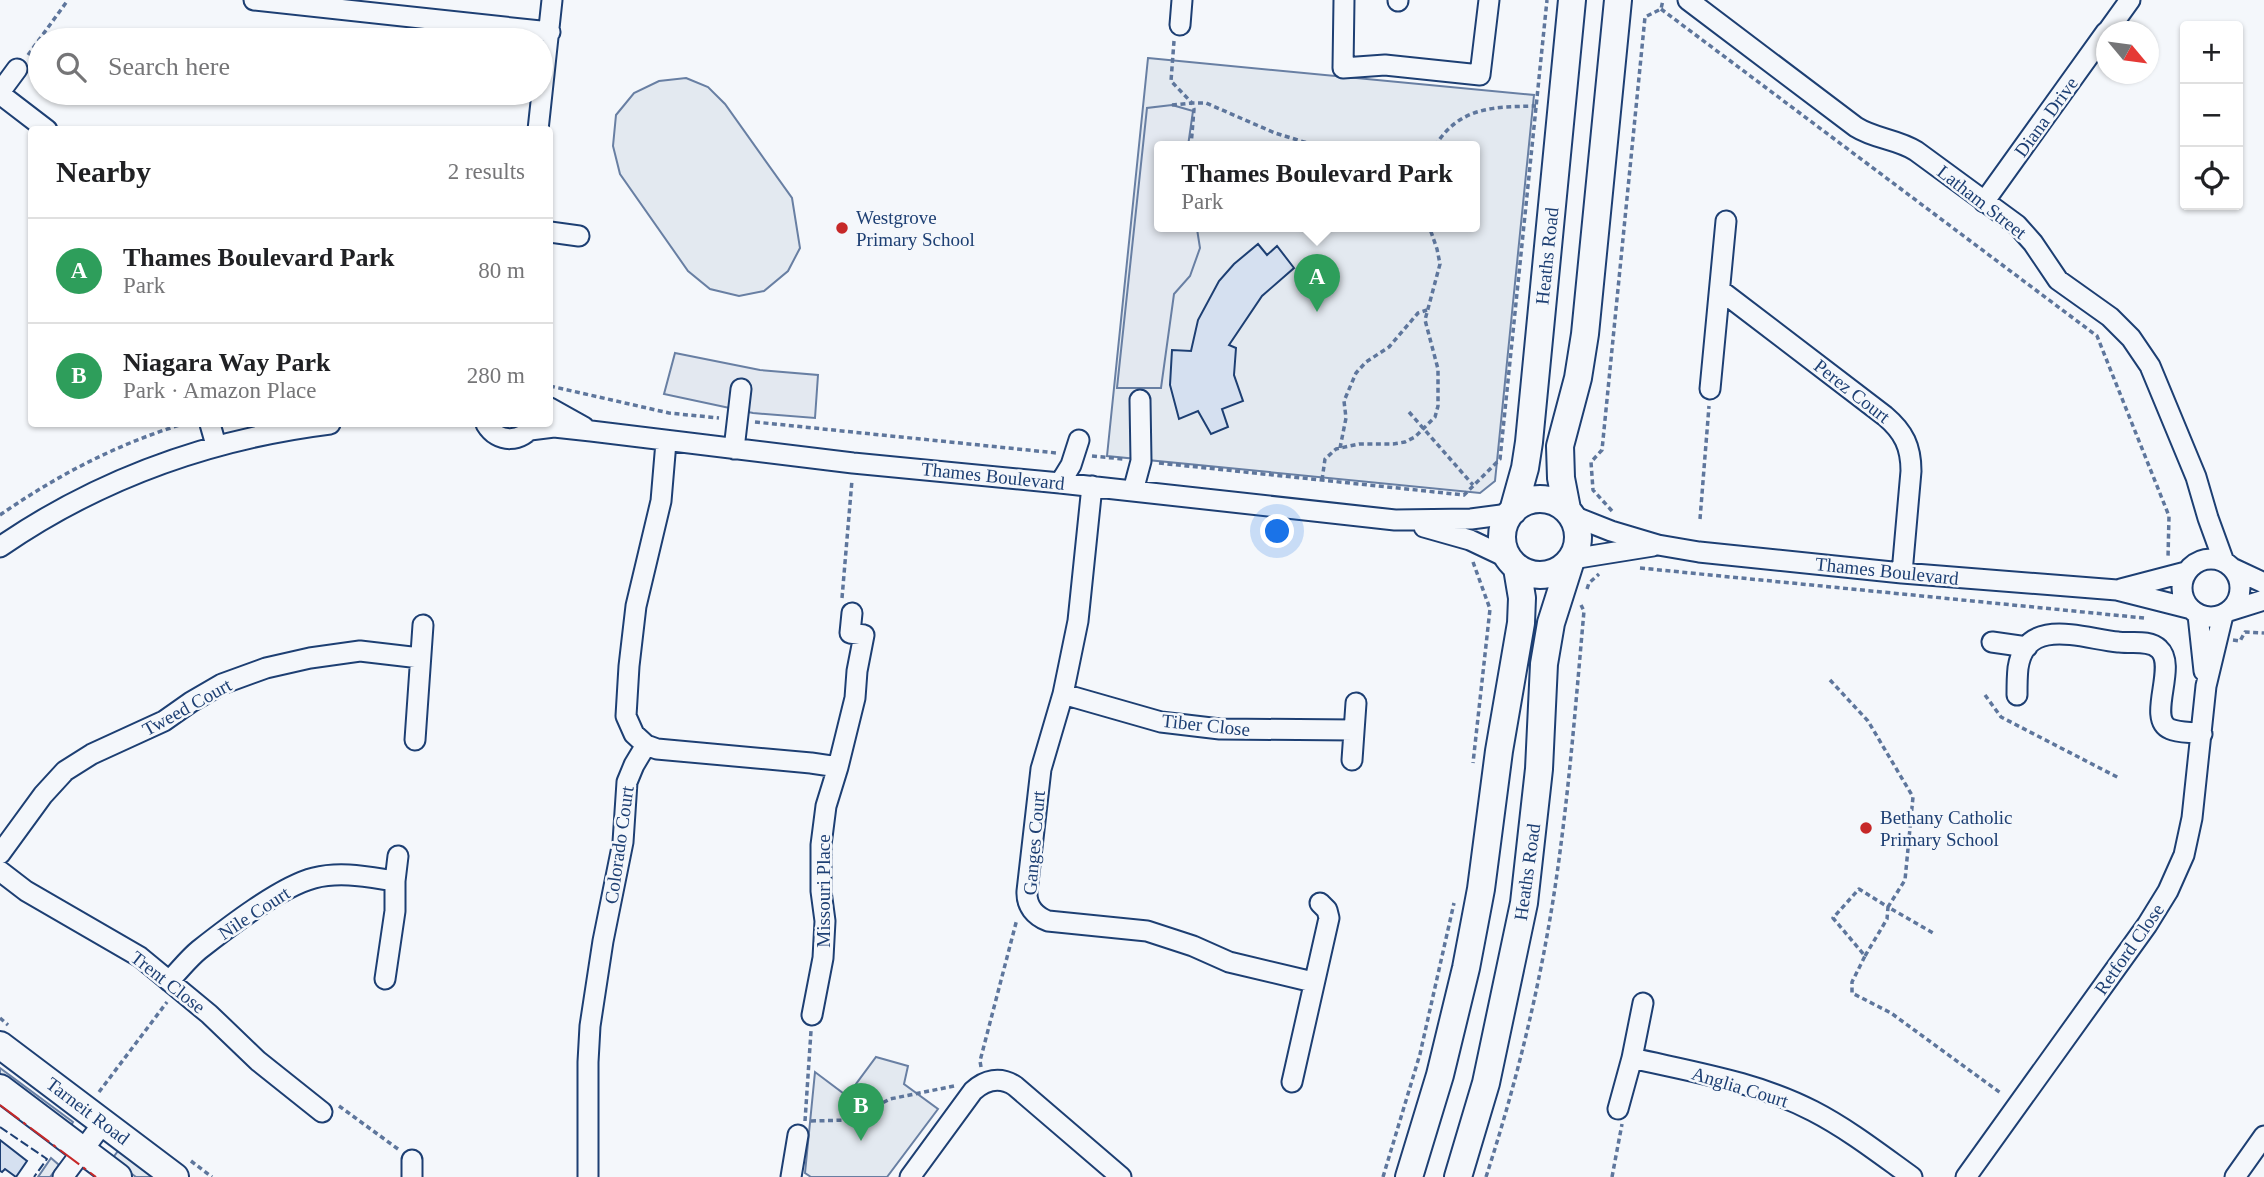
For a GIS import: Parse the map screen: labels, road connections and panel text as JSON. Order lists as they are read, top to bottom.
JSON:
{
  "streets": {
    "main road": ["Heaths Road", "Tarneit Road"],
    "street": [
      "Diana Drive",
      "Latham Street",
      "Perez Court",
      "Thames Boulevard",
      "Tweed Court",
      "Tiber Close",
      "Ganges Court",
      "Colorado Court",
      "Missouri Place",
      "Nile Court",
      "Retford Close",
      "Trent Close",
      "Anglia Court"
    ]
  },
  "crossings": [
    ["Diana Drive", "Latham Street"],
    ["Latham Street", "Thames Boulevard"],
    ["Latham Street", "Retford Close"],
    ["Heaths Road", "Thames Boulevard"],
    ["Perez Court", "Thames Boulevard"],
    ["Thames Boulevard", "Ganges Court"],
    ["Thames Boulevard", "Retford Close"],
    ["Tiber Close", "Ganges Court"],
    ["Nile Court", "Trent Close"]
  ],
  "places": ["Westgrove Primary School", "Bethany Catholic Primary School"],
  "north": "bottom right",
  "page": {
    "map_buttons": ["+", "−"],
    "search": "Search here",
    "heading": ["Nearby", "2 results"],
    "popup": ["Thames Boulevard Park", "Park"],
    "list": [
      {
        "mark": "A",
        "name": "Thames Boulevard Park",
        "note": "Park",
        "value": "80 m"
      },
      {
        "mark": "B",
        "name": "Niagara Way Park",
        "note": "Park · Amazon Place",
        "value": "280 m"
      }
    ],
    "pins": ["A", "B"]
  }
}
